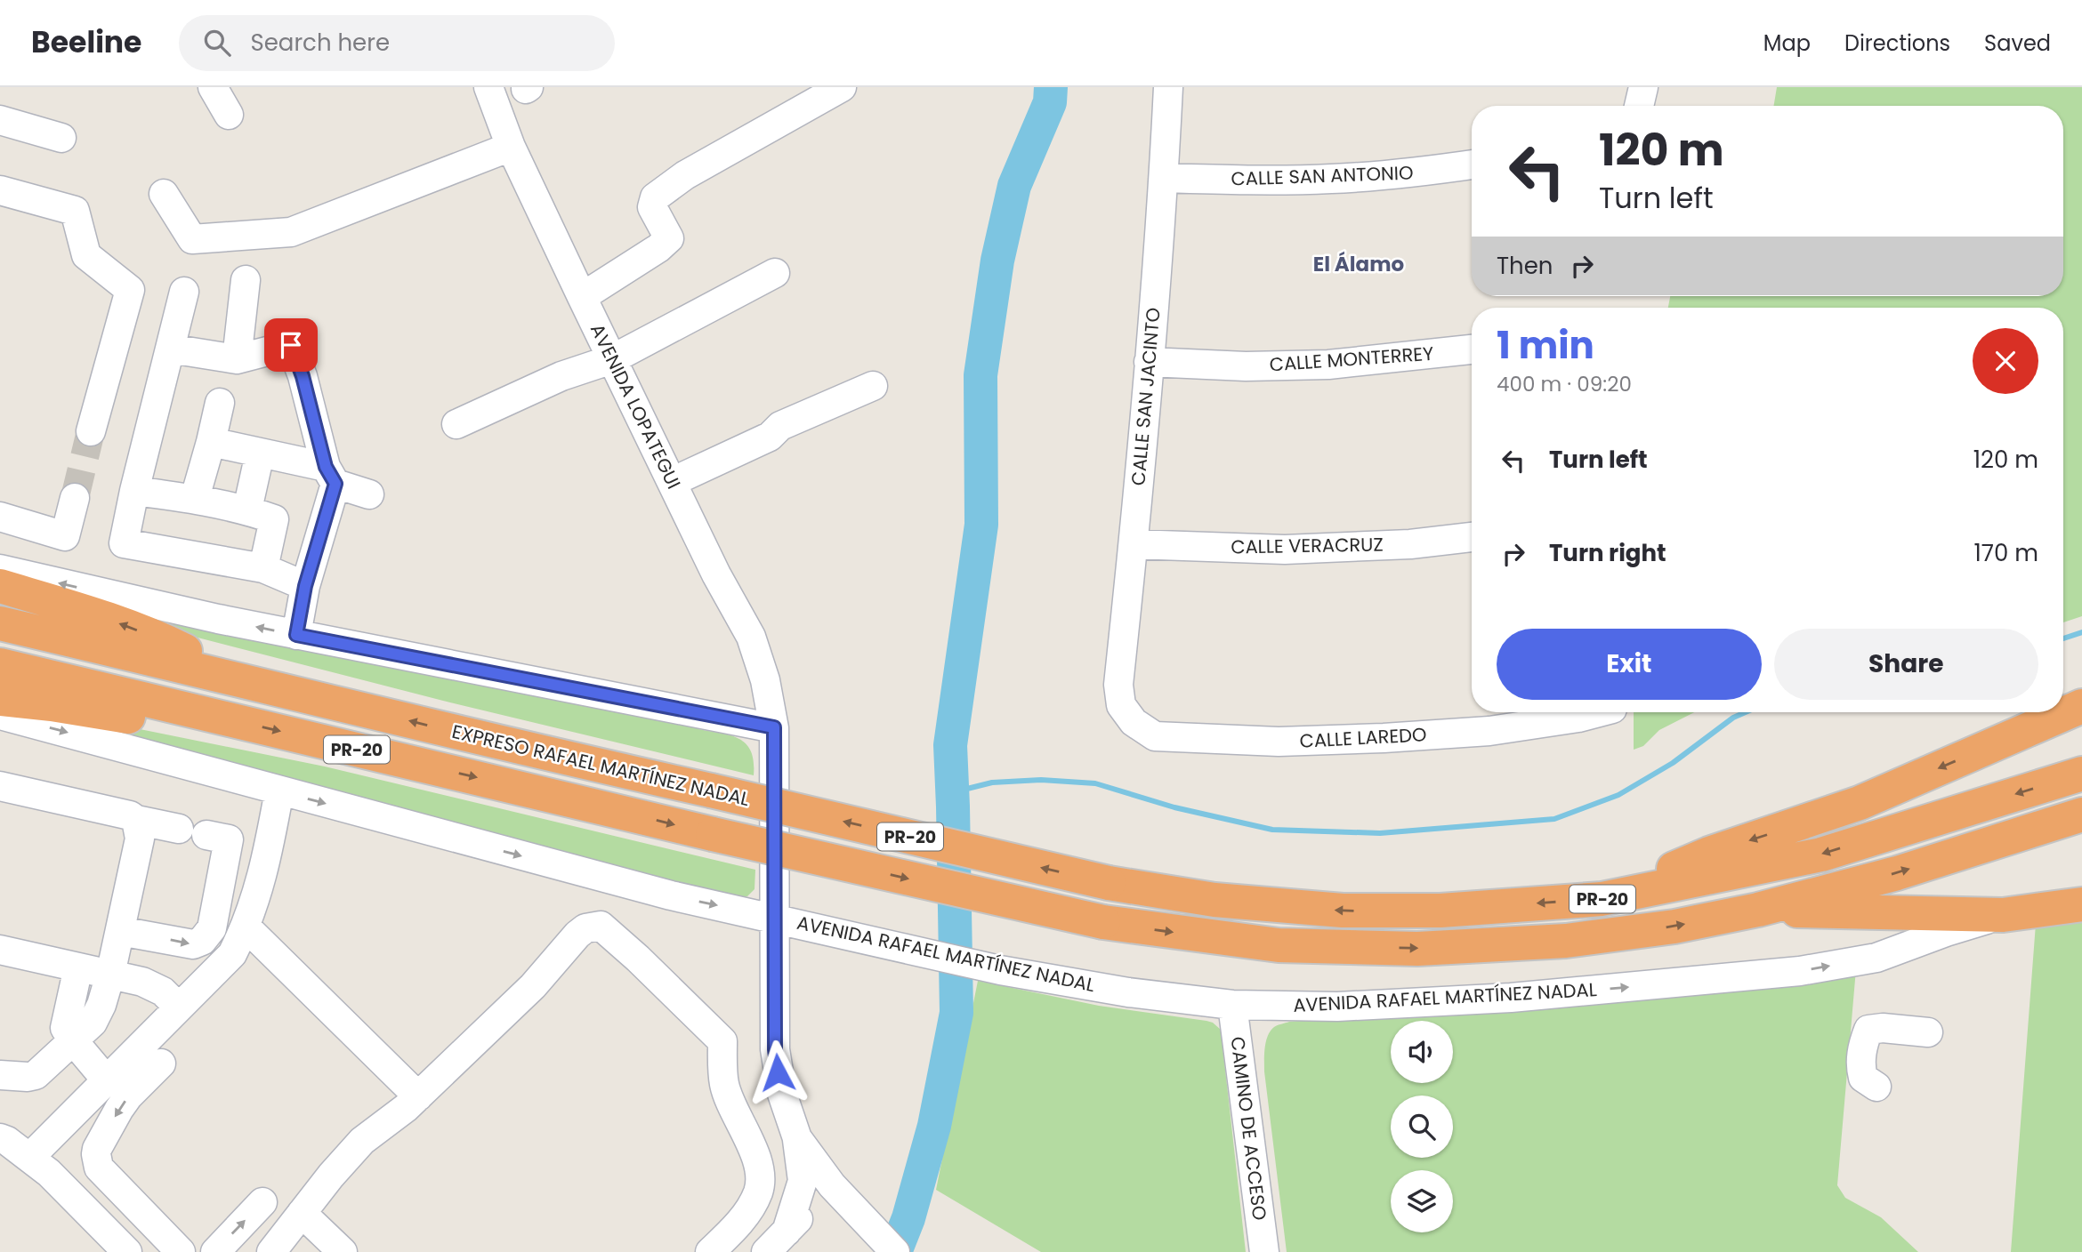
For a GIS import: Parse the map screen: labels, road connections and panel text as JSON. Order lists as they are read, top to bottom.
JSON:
{
  "streets": {
    "highway": ["PR-20", "EXPRESO RAFAEL MARTÍNEZ NADAL"],
    "street": [
      "CALLE SAN ANTONIO",
      "CALLE MONTERREY",
      "CALLE SAN JACINTO",
      "AVENIDA LOPATEGUI",
      "CALLE VERACRUZ",
      "CALLE LAREDO",
      "AVENIDA RAFAEL MARTÍNEZ NADAL",
      "CAMINO DE ACCESO"
    ]
  },
  "crossings": [
    ["CALLE SAN ANTONIO", "CALLE SAN JACINTO"],
    ["CALLE MONTERREY", "CALLE SAN JACINTO"],
    ["CALLE SAN JACINTO", "CALLE VERACRUZ"],
    ["CALLE SAN JACINTO", "CALLE LAREDO"],
    ["AVENIDA LOPATEGUI", "AVENIDA RAFAEL MARTÍNEZ NADAL"],
    ["AVENIDA RAFAEL MARTÍNEZ NADAL", "CAMINO DE ACCESO"]
  ],
  "districts": ["El Álamo"],
  "page": {
    "header": "Beeline",
    "search": "Search here",
    "nav": ["Map", "Directions", "Saved"],
    "turn": ["120 m", "Turn left"],
    "then": "Then",
    "heading": ["1 min", "400 m · 09:20"],
    "list": [
      {
        "name": "Turn left",
        "value": "120 m"
      },
      {
        "name": "Turn right",
        "value": "170 m"
      }
    ],
    "buttons": ["Exit", "Share"]
  }
}
